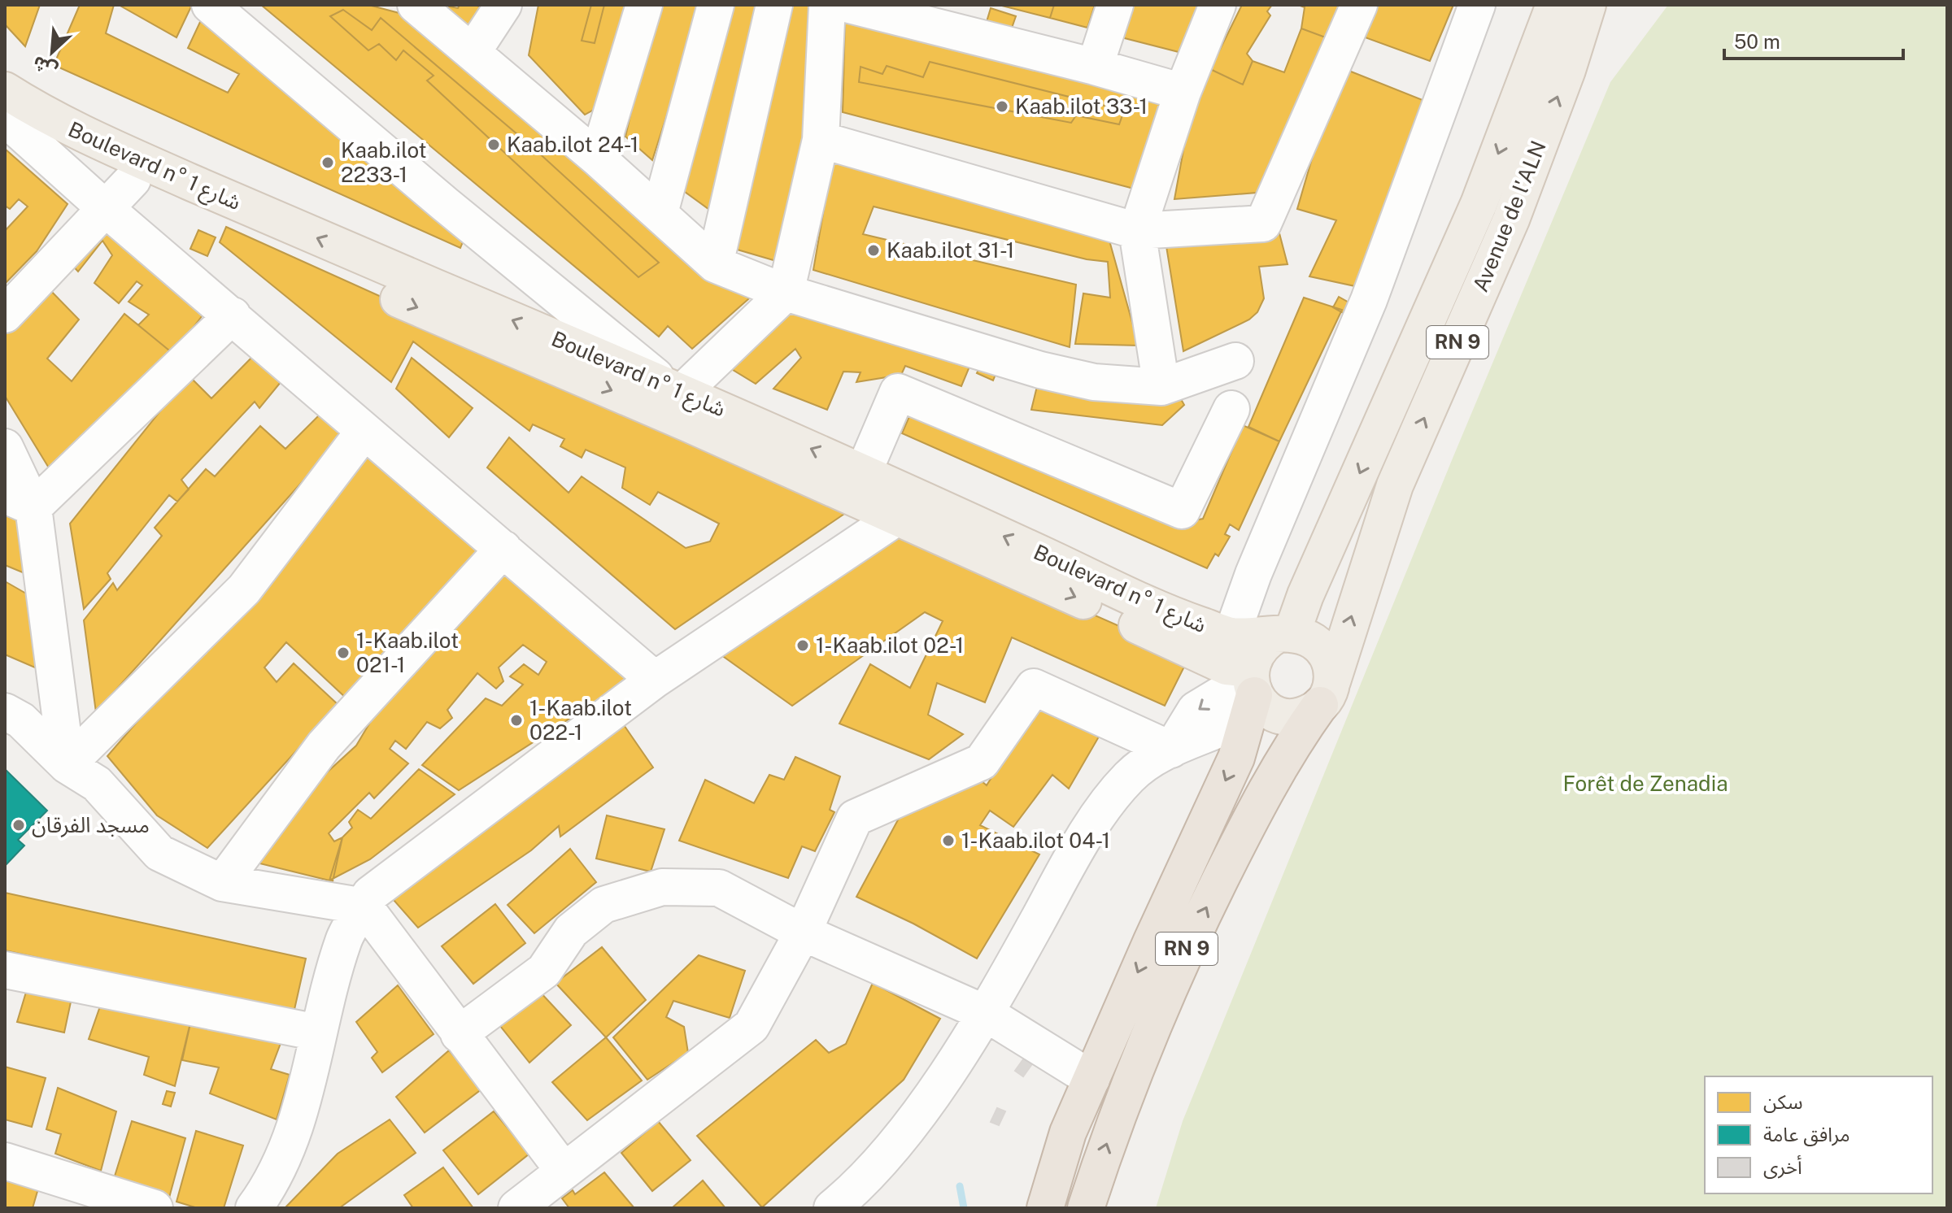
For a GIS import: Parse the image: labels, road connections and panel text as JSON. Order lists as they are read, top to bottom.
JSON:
{
  "streets": {
    "highway": ["RN 9"],
    "main road": ["Boulevard n° شارع 1", "Avenue de l'ALN"]
  },
  "crossings": [
    ["Boulevard n° شارع 1", "Avenue de l'ALN"],
    ["Boulevard n° شارع 1", "RN 9"],
    ["Avenue de l'ALN", "RN 9"]
  ],
  "parks": ["Forêt de Zenadia"],
  "places": [
    "Kaab.ilot 33-1",
    "Kaab.ilot 24-1",
    "Kaab.ilot 2233-1",
    "Kaab.ilot 31-1",
    "1-Kaab.ilot 02-1",
    "1-Kaab.ilot 021-1",
    "1-Kaab.ilot 022-1",
    "مسجد الفرقان",
    "1-Kaab.ilot 04-1"
  ],
  "legend": ["سكن", "مرافق عامة", "أخرى"],
  "scale_bar": "50 m",
  "north": "bottom left"
}
